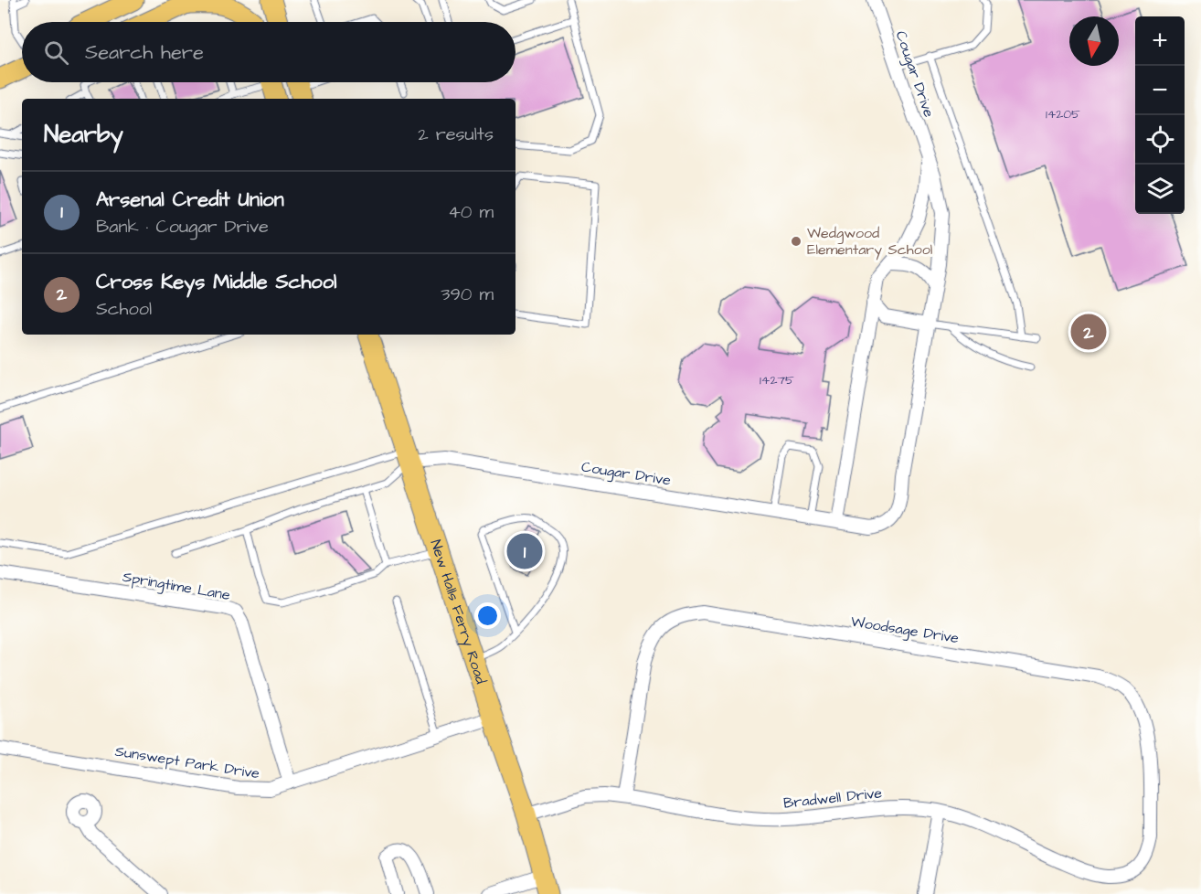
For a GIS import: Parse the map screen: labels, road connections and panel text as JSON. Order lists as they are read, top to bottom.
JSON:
{
  "streets": {
    "main road": ["New Halls Ferry Road"],
    "street": [
      "Cougar Drive",
      "Springtime Lane",
      "Woodsage Drive",
      "Sunswept Park Drive",
      "Bradwell Drive"
    ]
  },
  "crossings": [
    ["Cougar Drive", "New Halls Ferry Road"],
    ["Springtime Lane", "Sunswept Park Drive"],
    ["New Halls Ferry Road", "Sunswept Park Drive"],
    ["New Halls Ferry Road", "Bradwell Drive"],
    ["Woodsage Drive", "Bradwell Drive"]
  ],
  "places": ["Wedgwood Elementary School"],
  "house_numbers": ["14205", "14275"],
  "north": "bottom",
  "page": {
    "map_buttons": ["+", "−"],
    "search": "Search here",
    "heading": ["Nearby", "2 results"],
    "list": [
      {
        "mark": "1",
        "name": "Arsenal Credit Union",
        "note": "Bank · Cougar Drive",
        "value": "40 m"
      },
      {
        "mark": "2",
        "name": "Cross Keys Middle School",
        "note": "School",
        "value": "390 m"
      }
    ],
    "pins": ["2", "1"]
  }
}
